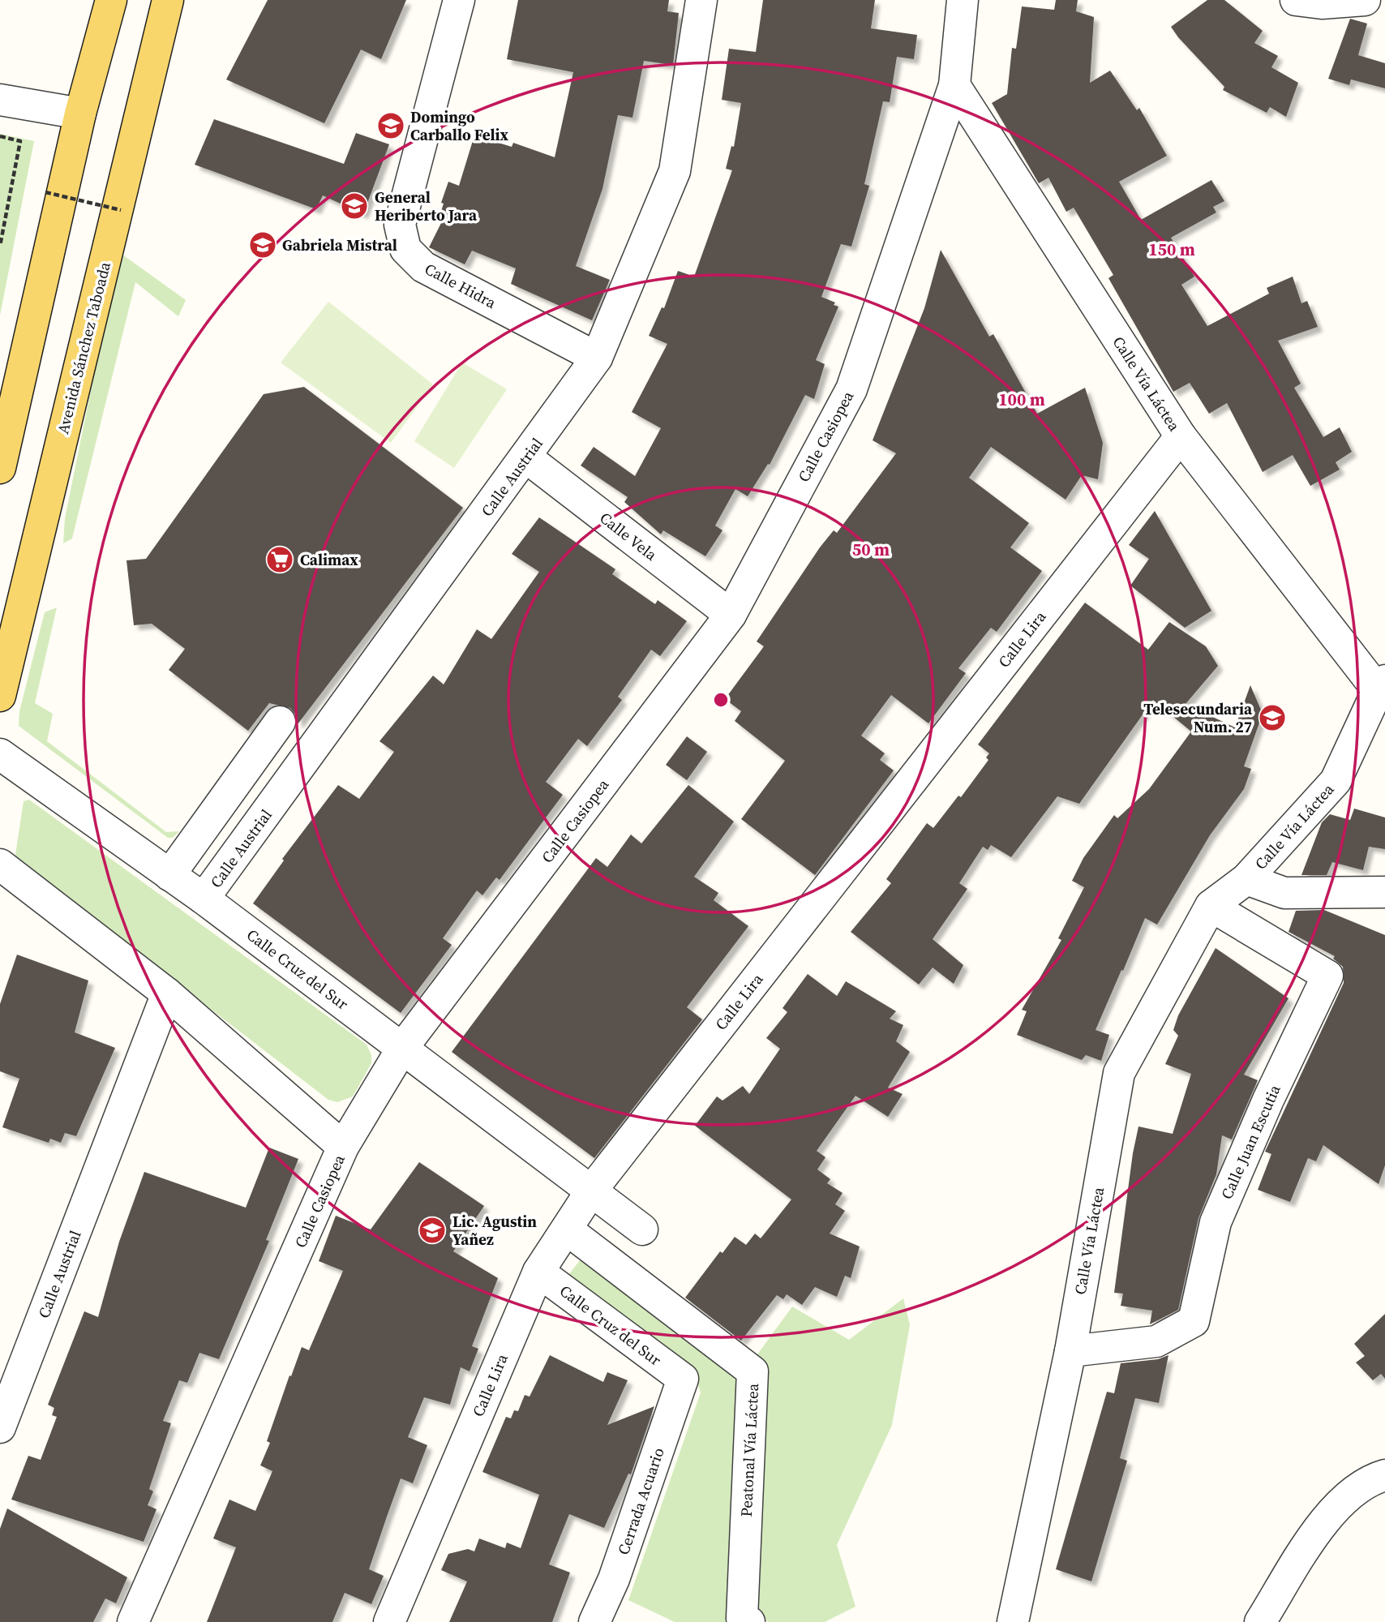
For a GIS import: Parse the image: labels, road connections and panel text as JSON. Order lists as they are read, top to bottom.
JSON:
{
  "streets": {
    "main road": ["Avenida Sánchez Taboada"],
    "street": [
      "Calle Hidra",
      "Calle Vía Láctea",
      "Calle Casiopea",
      "Calle Austrial",
      "Calle Vela",
      "Calle Lira",
      "Calle Cruz del Sur",
      "Calle Juan Escutia",
      "Peatonal Vía Láctea",
      "Cerrada Acuario"
    ]
  },
  "crossings": [
    ["Calle Hidra", "Calle Austrial"],
    ["Calle Vía Láctea", "Calle Casiopea"],
    ["Calle Vía Láctea", "Calle Lira"],
    ["Calle Vía Láctea", "Calle Juan Escutia"],
    ["Calle Casiopea", "Calle Vela"],
    ["Calle Casiopea", "Calle Cruz del Sur"],
    ["Calle Austrial", "Calle Vela"],
    ["Calle Austrial", "Calle Cruz del Sur"],
    ["Calle Lira", "Calle Cruz del Sur"],
    ["Calle Lira", "Peatonal Vía Láctea"],
    ["Calle Cruz del Sur", "Cerrada Acuario"]
  ],
  "places": {
    "school or university": [
      "Domingo Carballo Felix",
      "General Heriberto Jara",
      "Gabriela Mistral",
      "Telesecundaria Num. 27",
      "Lic. Agustin Yañez"
    ],
    "supermarket": ["Calimax"]
  },
  "rings": ["150 m", "100 m", "50 m"]
}
